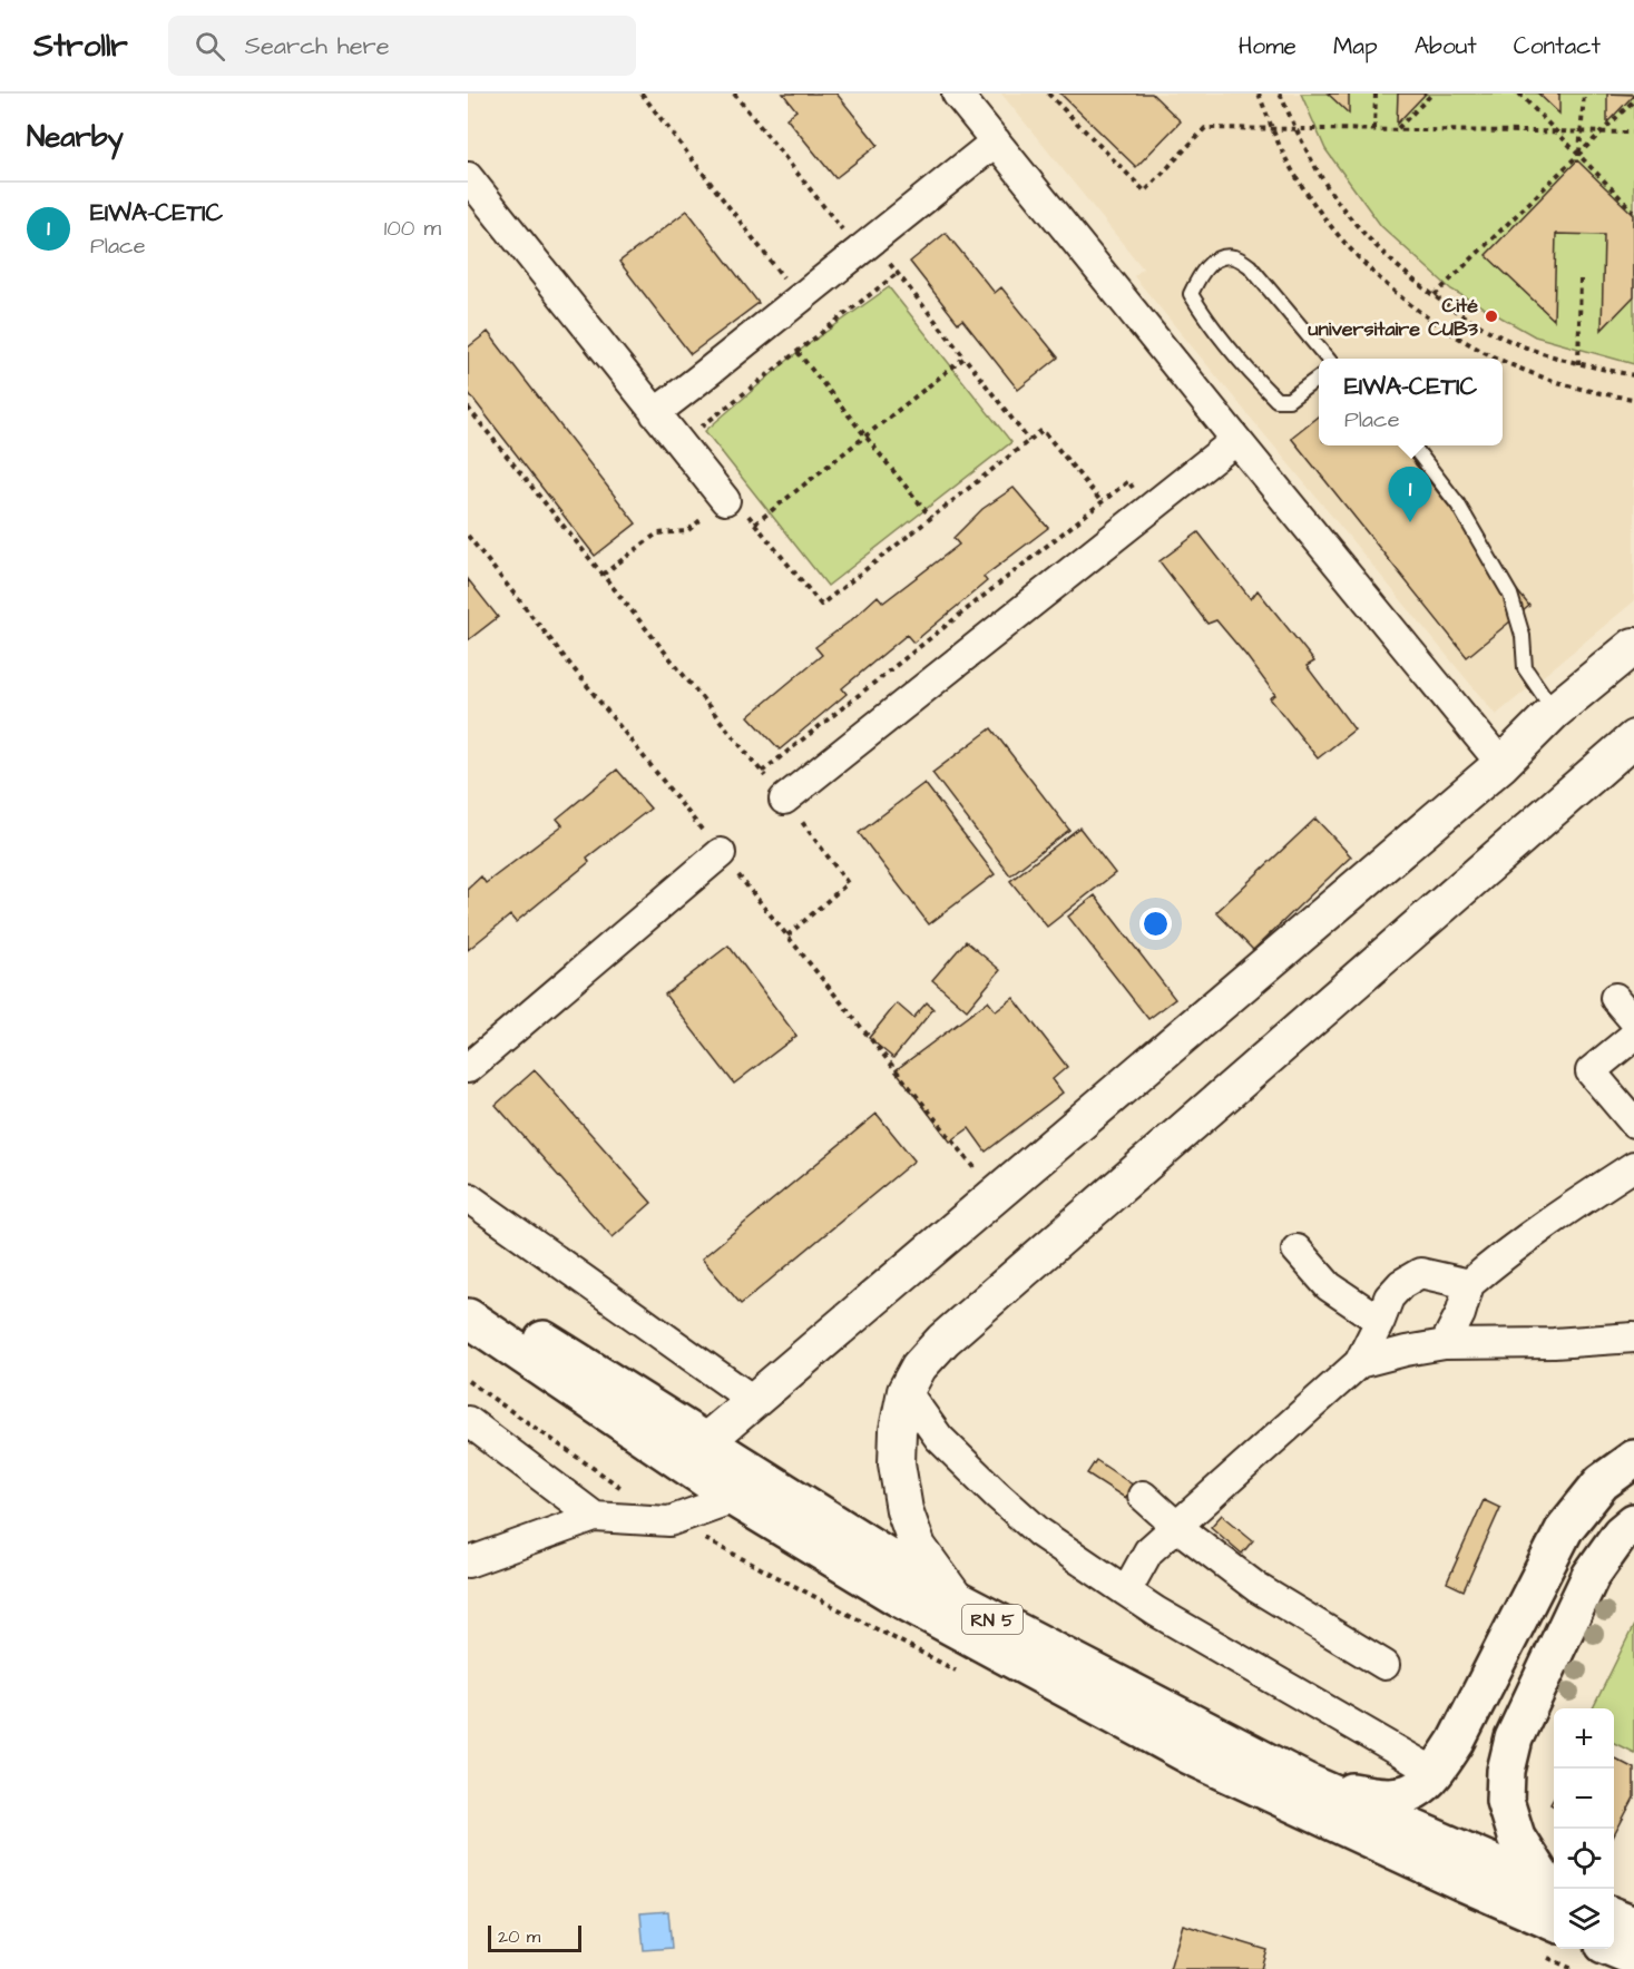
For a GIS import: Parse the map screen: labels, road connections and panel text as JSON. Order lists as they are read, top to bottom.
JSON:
{
  "streets": {
    "highway": ["RN 5"]
  },
  "places": ["Cité universitaire CUB3"],
  "scale_bar": "20 m",
  "page": {
    "header": "Strollr",
    "search": "Search here",
    "nav": [
      "Home",
      "Map",
      "About",
      "Contact"
    ],
    "heading": "Nearby",
    "list": [
      {
        "mark": "1",
        "name": "EIWA-CETIC",
        "note": "Place",
        "value": "100 m"
      }
    ],
    "popup": ["EIWA-CETIC", "Place"],
    "pins": "1",
    "map_buttons": ["+", "−"],
    "scale": "20 m"
  }
}
